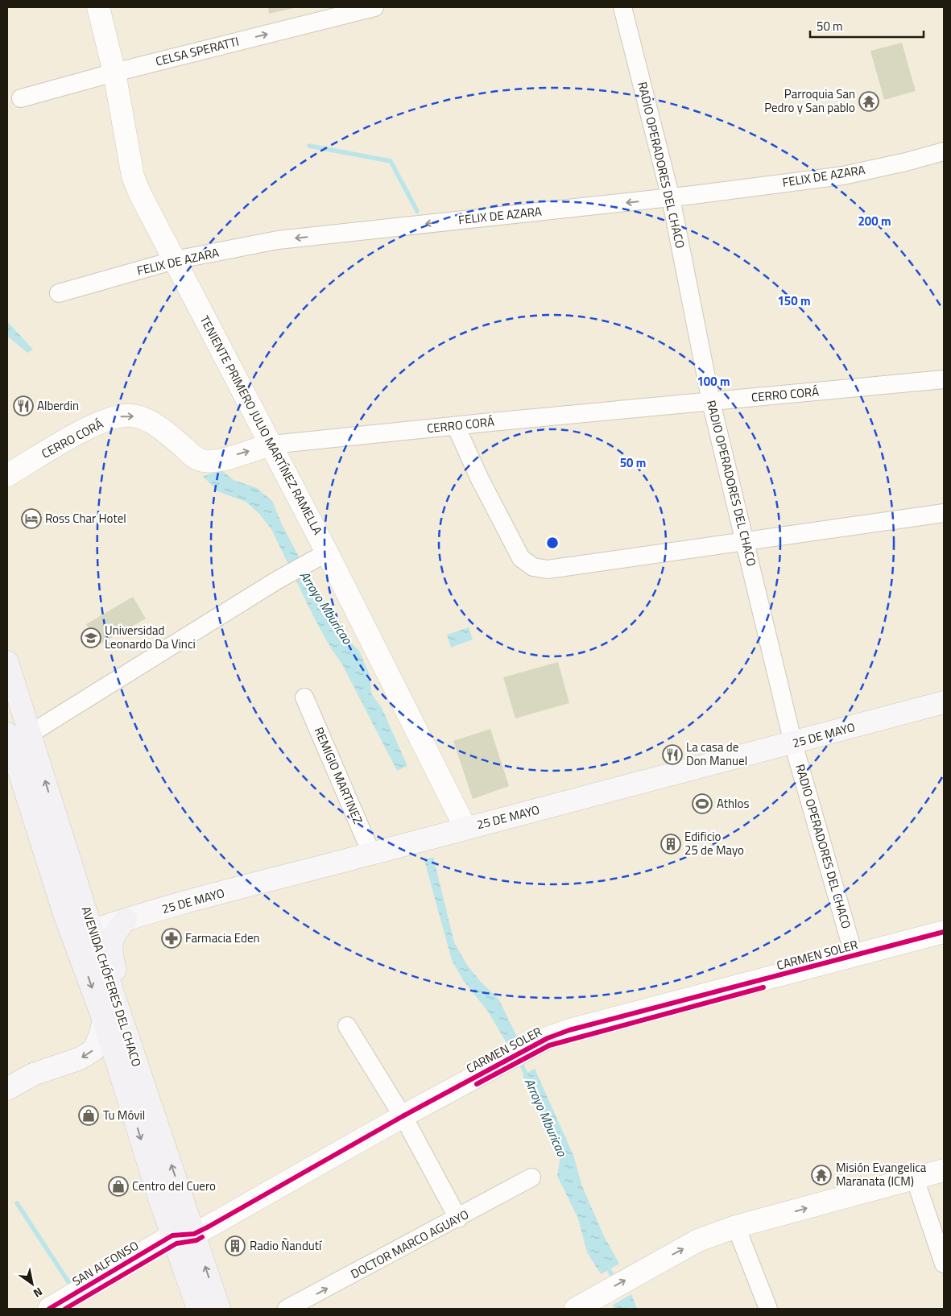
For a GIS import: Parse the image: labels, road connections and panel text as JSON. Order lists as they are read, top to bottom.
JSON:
{
  "streets": {
    "main road": ["25 DE MAYO", "AVENIDA CHÓFERES DEL CHACO"],
    "street": [
      "CELSA SPERATTI",
      "RADIO OPERADORES DEL CHACO",
      "FELIX DE AZARA",
      "CERRO CORÁ",
      "TENIENTE PRIMERO JULIO MARTÍNEZ RAMELLA",
      "REMIGIO MARTINEZ",
      "CARMEN SOLER",
      "DOCTOR MARCO AGUAYO",
      "SAN ALFONSO"
    ]
  },
  "crossings": [
    ["CELSA SPERATTI", "TENIENTE PRIMERO JULIO MARTÍNEZ RAMELLA"],
    ["RADIO OPERADORES DEL CHACO", "FELIX DE AZARA"],
    ["RADIO OPERADORES DEL CHACO", "CERRO CORÁ"],
    ["RADIO OPERADORES DEL CHACO", "25 DE MAYO"],
    ["RADIO OPERADORES DEL CHACO", "CARMEN SOLER"],
    ["FELIX DE AZARA", "TENIENTE PRIMERO JULIO MARTÍNEZ RAMELLA"],
    ["CERRO CORÁ", "TENIENTE PRIMERO JULIO MARTÍNEZ RAMELLA"],
    ["TENIENTE PRIMERO JULIO MARTÍNEZ RAMELLA", "25 DE MAYO"],
    ["25 DE MAYO", "REMIGIO MARTINEZ"],
    ["25 DE MAYO", "AVENIDA CHÓFERES DEL CHACO"],
    ["CARMEN SOLER", "AVENIDA CHÓFERES DEL CHACO"],
    ["CARMEN SOLER", "SAN ALFONSO"],
    ["AVENIDA CHÓFERES DEL CHACO", "SAN ALFONSO"]
  ],
  "one_way": ["CELSA SPERATTI", "FELIX DE AZARA", "DOCTOR MARCO AGUAYO"],
  "water": ["Arroyo Mburicao"],
  "places": {
    "temple": ["Parroquia San Pedro y San pablo", "Misión Evangelica Maranata (ICM)"],
    "restaurant": ["Alberdin", "La casa de Don Manuel"],
    "hotel": ["Ross Char Hotel"],
    "school or university": ["Universidad Leonardo Da Vinci"],
    "sports": ["Athlos"],
    "building": ["Edificio 25 de Mayo", "Radio Ñandutí"],
    "pharmacy": ["Farmacia Eden"],
    "shop": ["Tu Móvil", "Centro del Cuero"]
  },
  "scale_bar": "50 m",
  "north": "bottom right",
  "rings": [
    "200 m",
    "150 m",
    "100 m",
    "50 m"
  ]
}
